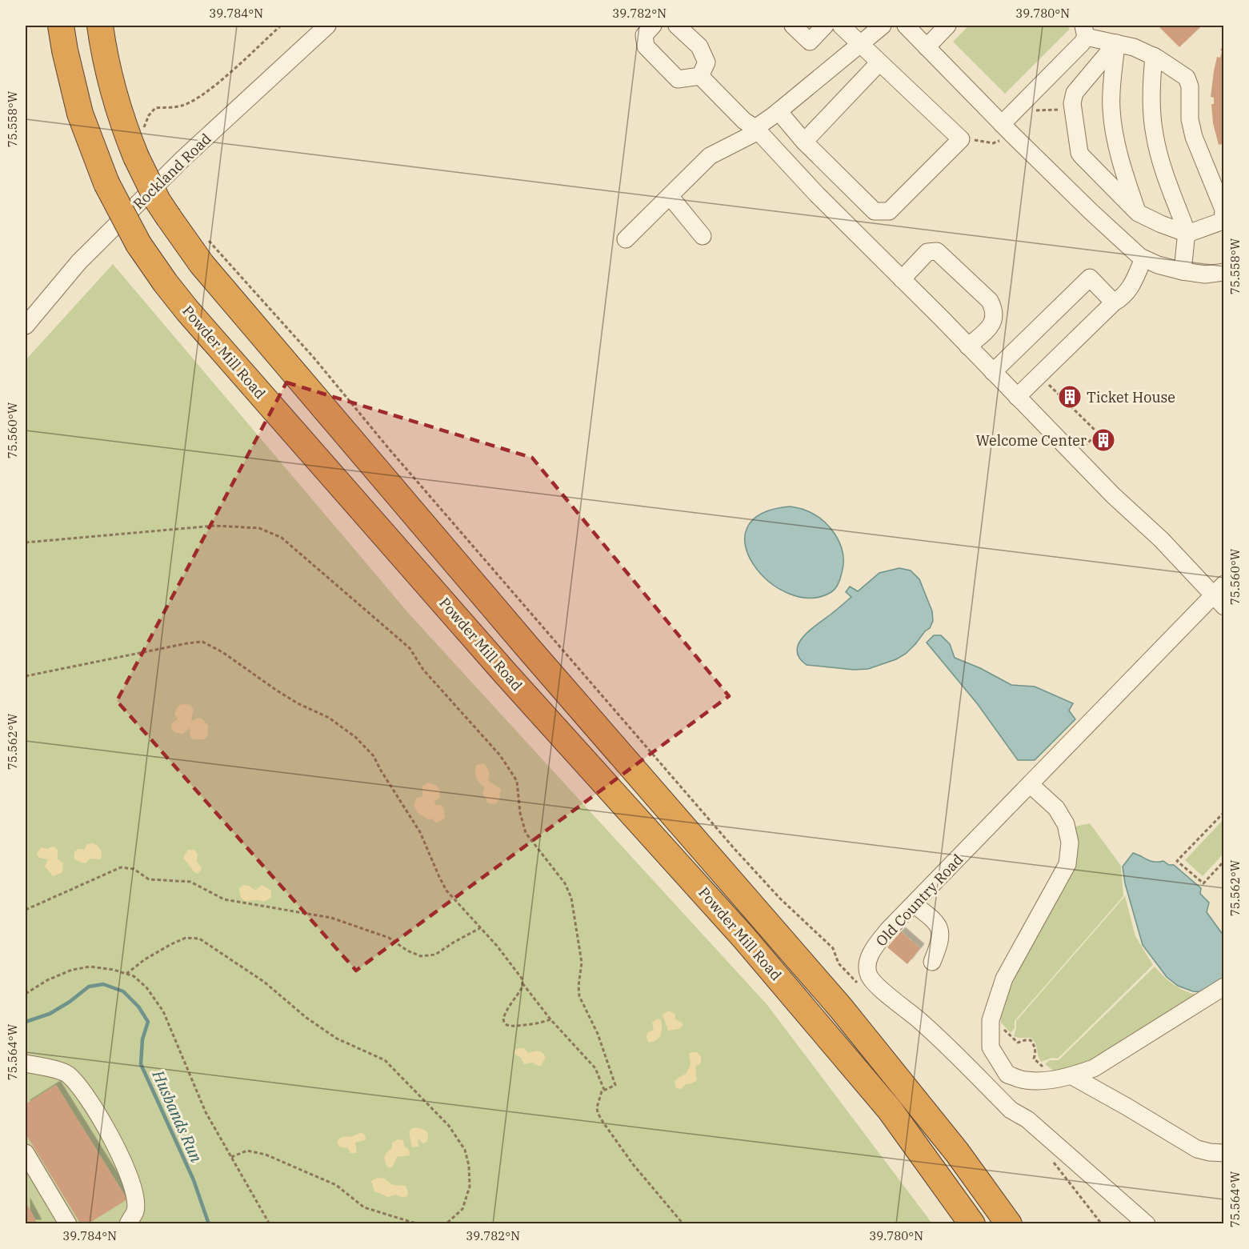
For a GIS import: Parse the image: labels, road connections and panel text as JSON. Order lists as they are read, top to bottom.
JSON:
{
  "streets": {
    "highway": ["Powder Mill Road"],
    "street": ["Rockland Road", "Old Country Road"]
  },
  "water": ["Husbands Run"],
  "places": {
    "building": ["Ticket House", "Welcome Center"]
  },
  "coordinates": [
    "39.784°N",
    "39.782°N",
    "39.780°N",
    "75.558°W",
    "75.560°W",
    "75.562°W",
    "75.564°W"
  ]
}
